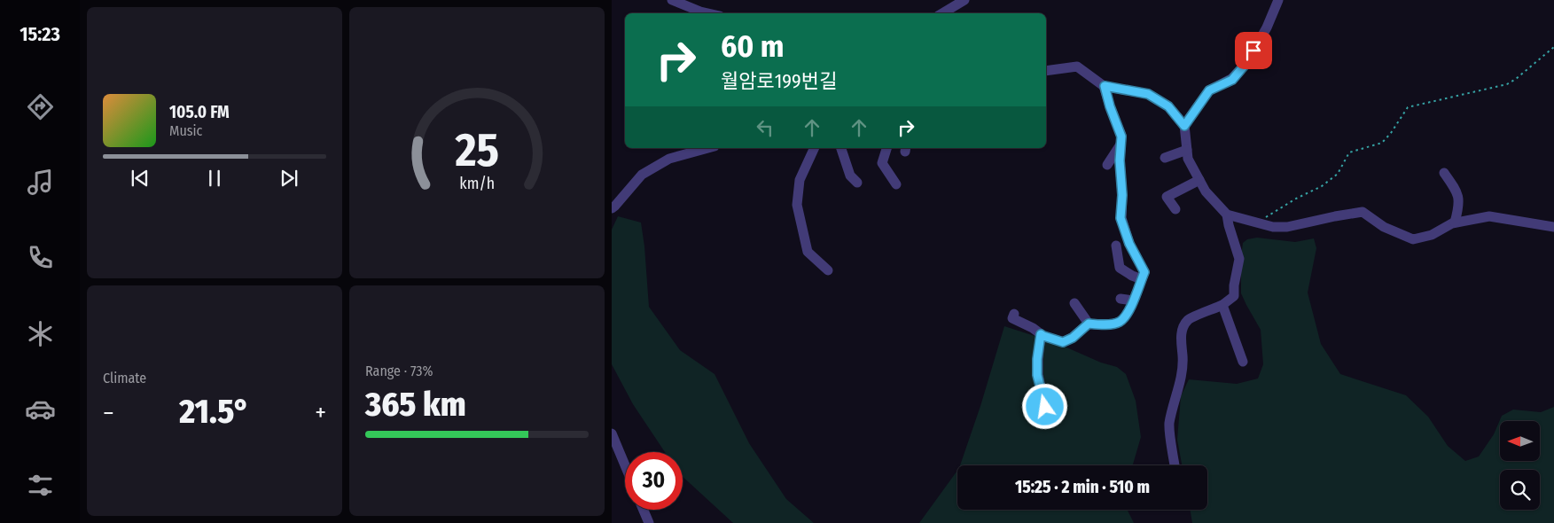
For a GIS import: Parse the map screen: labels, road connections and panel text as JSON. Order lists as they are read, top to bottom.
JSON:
{
  "north": "left",
  "page": {
    "tabs": "15:23",
    "turn": ["60 m", "월암로199번길"],
    "song": ["105.0 FM", "Music"],
    "tile": [
      "Climate",
      ["Range · 73%", "365 km"]
    ],
    "heat": ["−", "21.5°", "+"],
    "limit": "30",
    "trip": "15:25 · 2 min · 510 m",
    "gauge": ["25", "km/h"]
  }
}
